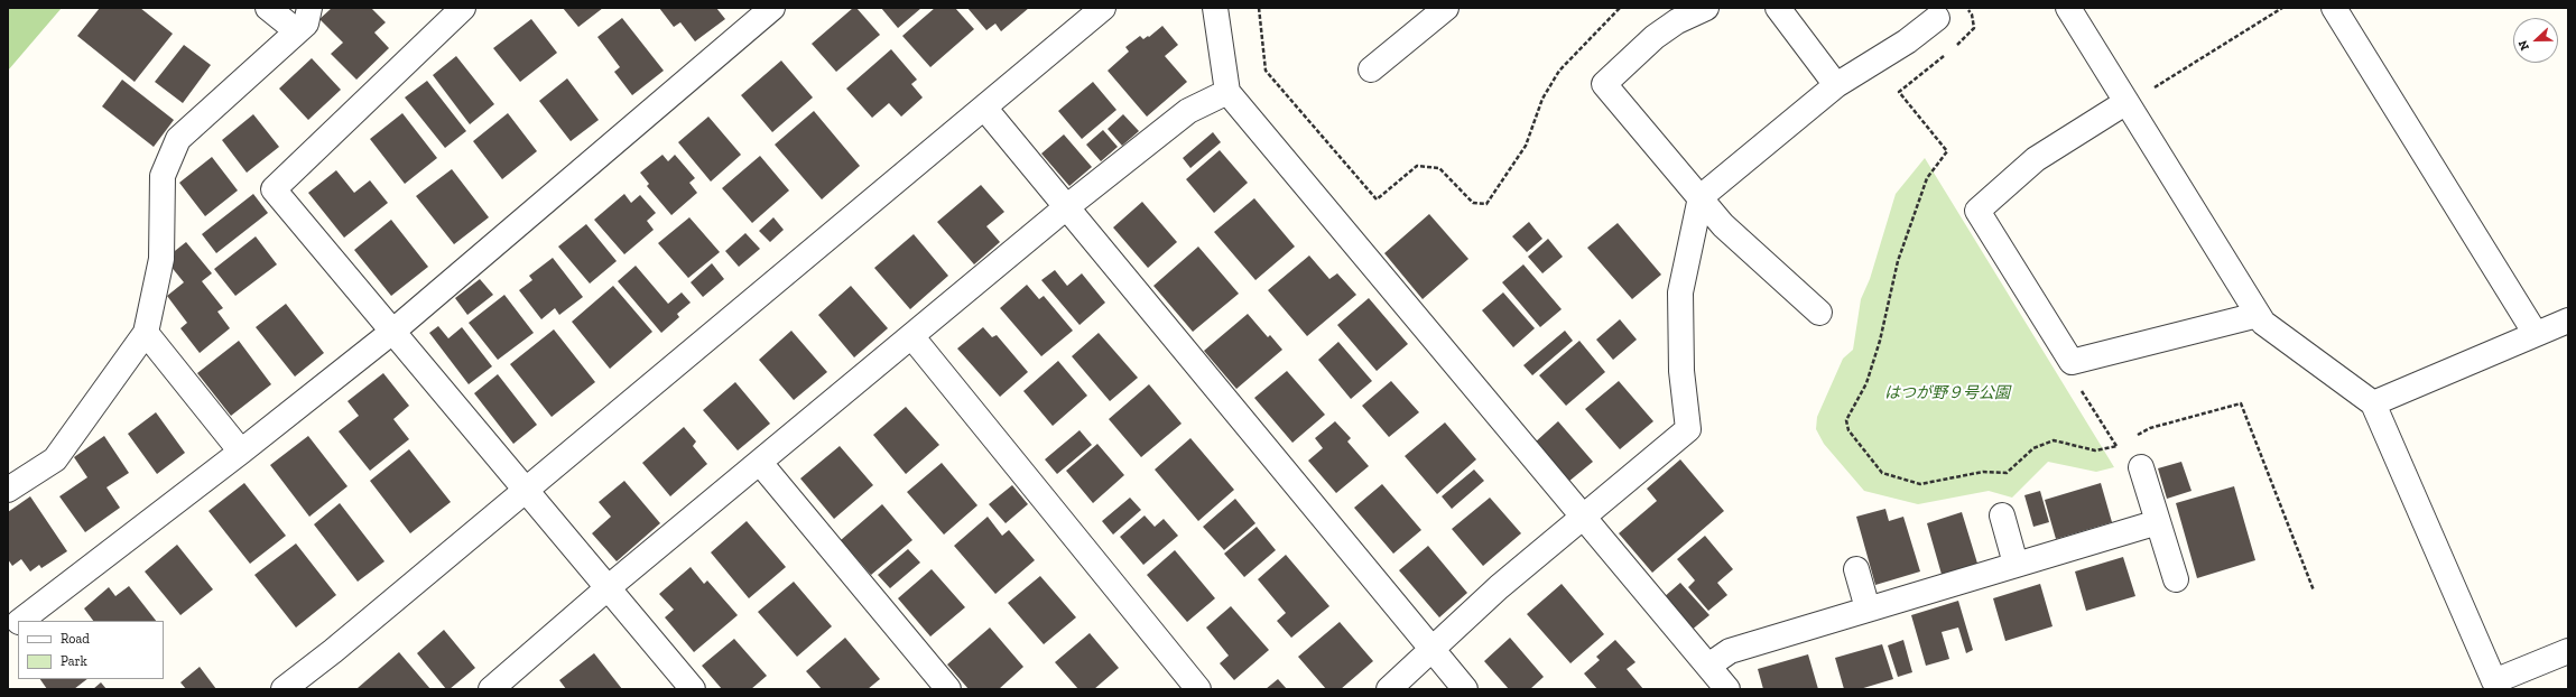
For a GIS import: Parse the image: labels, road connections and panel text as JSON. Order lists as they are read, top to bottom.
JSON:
{
  "parks": ["はつが野９号公園"],
  "legend": ["Road", "Park"],
  "north": "left"
}
